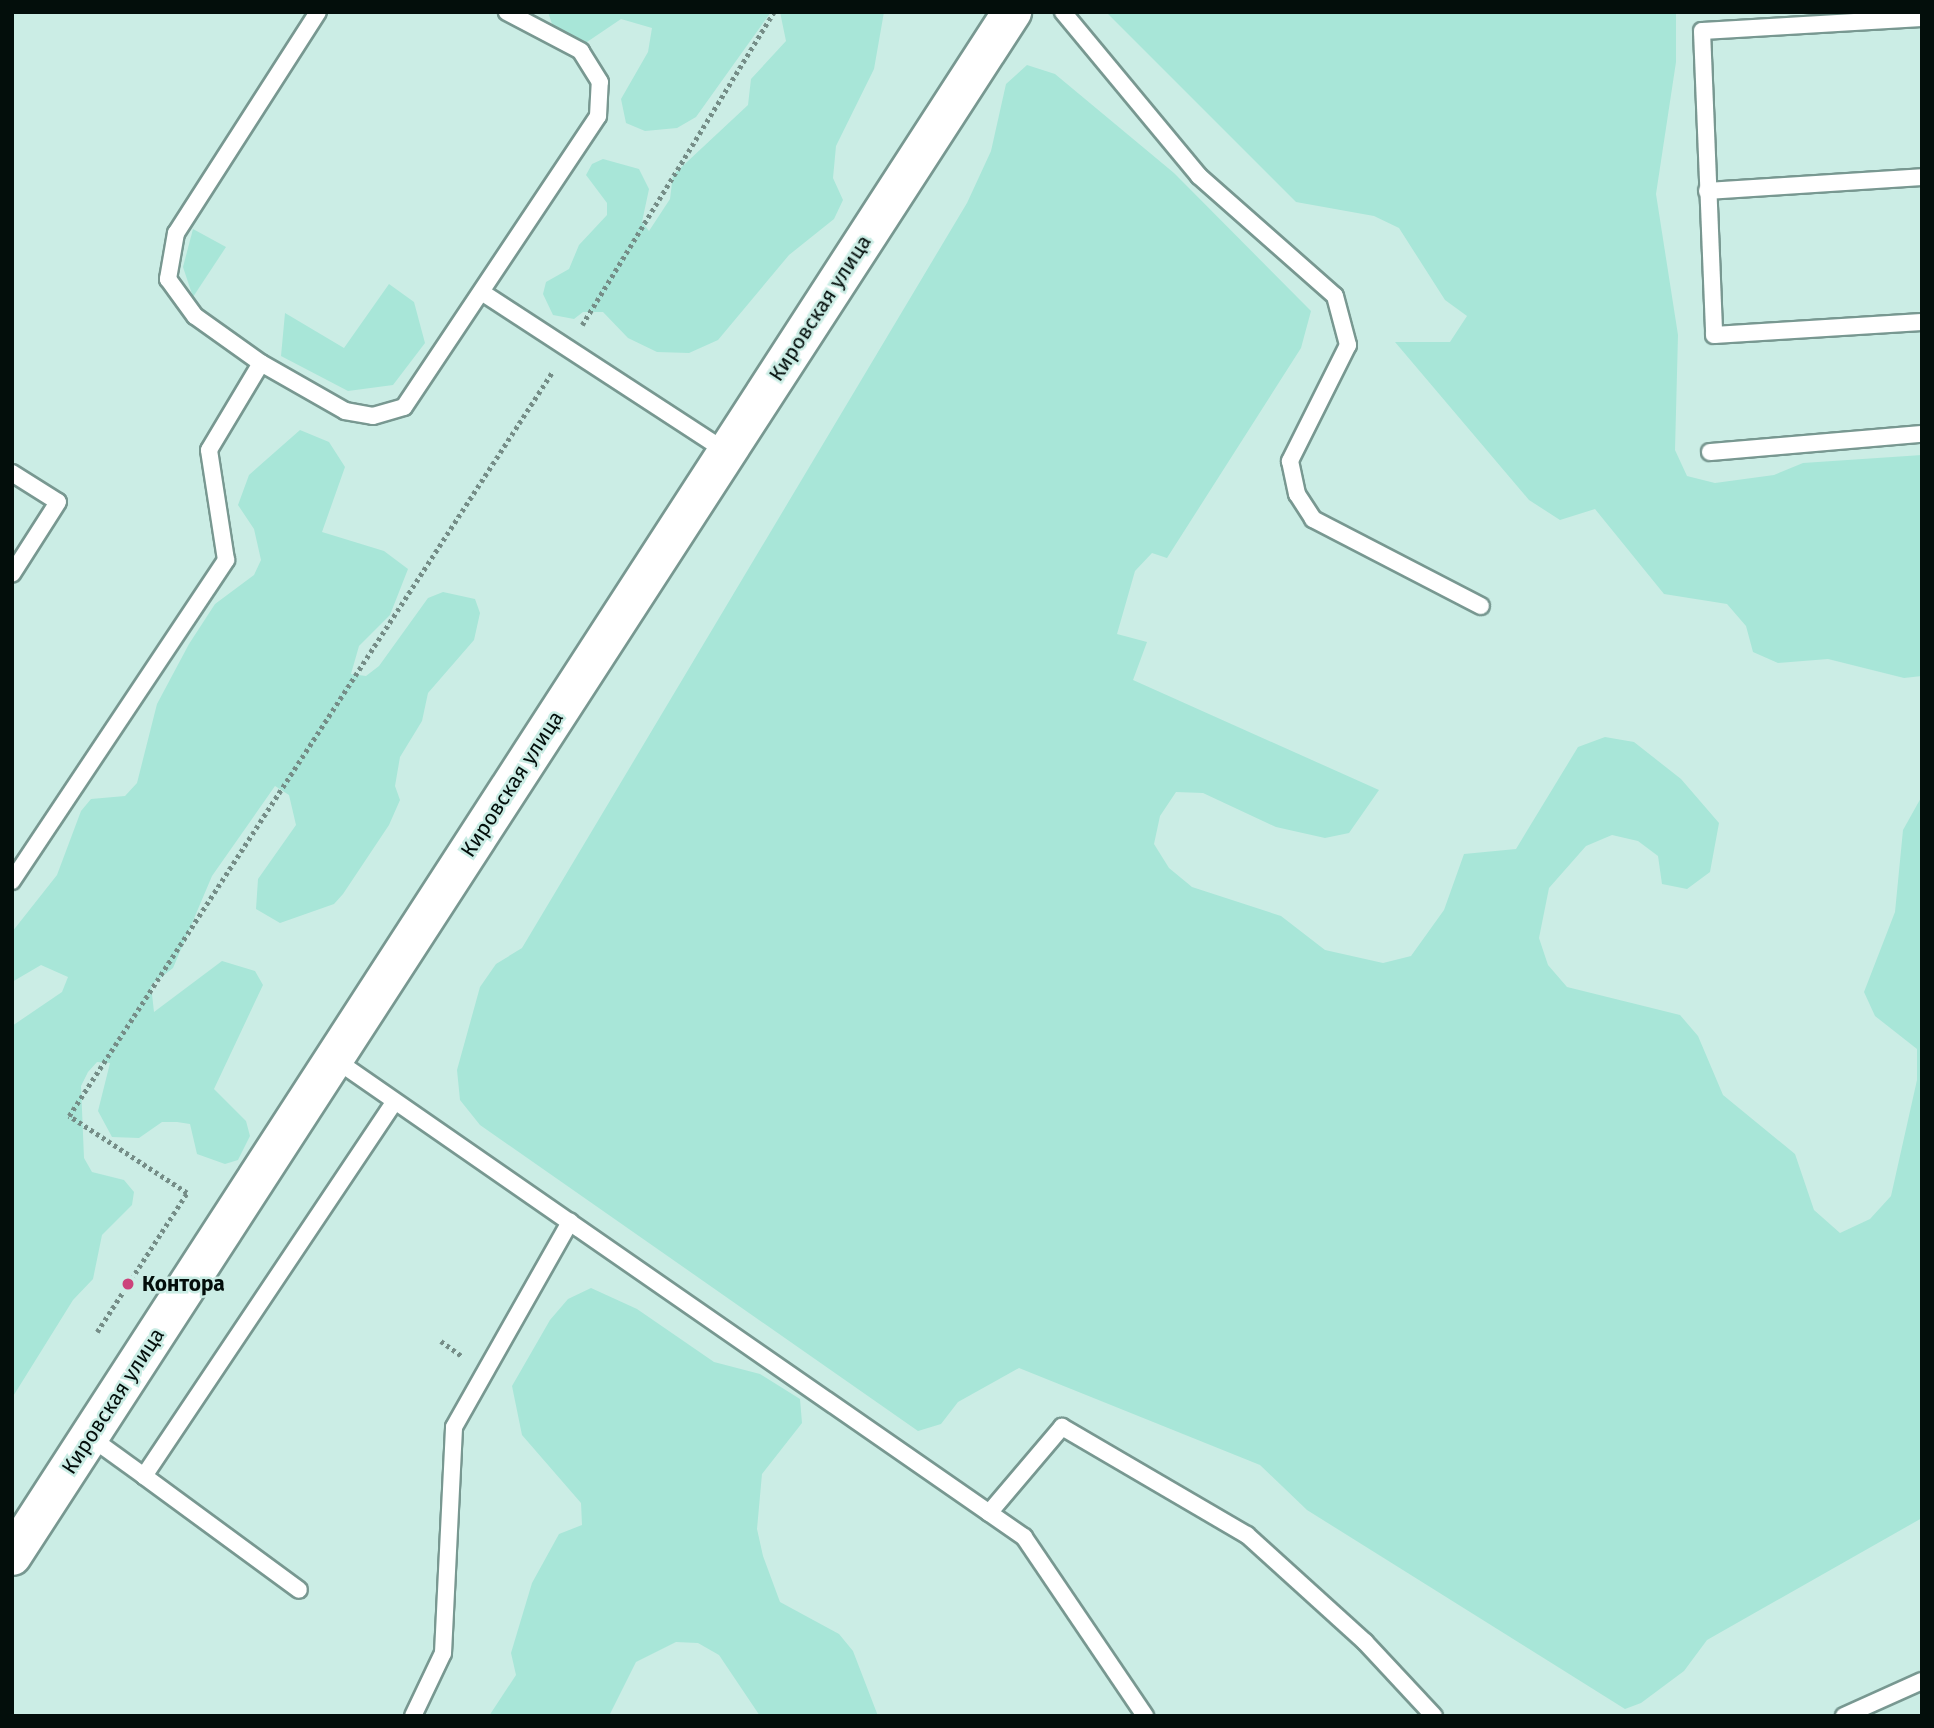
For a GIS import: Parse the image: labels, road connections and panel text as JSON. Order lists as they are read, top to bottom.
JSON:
{
  "streets": {
    "main road": ["Кировская улица"]
  },
  "places": ["Контора"]
}
